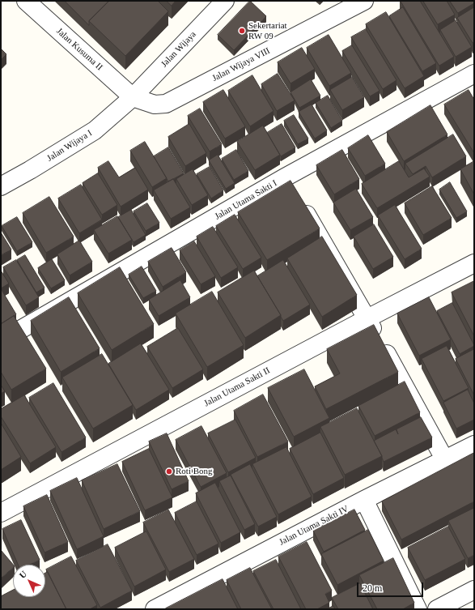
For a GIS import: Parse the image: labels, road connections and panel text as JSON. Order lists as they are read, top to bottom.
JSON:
{
  "streets": {
    "street": [
      "Jalan Kusuma II",
      "Jalan Wijaya",
      "Jalan Wijaya VIII",
      "Jalan Wijaya I",
      "Jalan Utama Sakti I",
      "Jalan Utama Sakti II",
      "Jalan Utama Sakti IV"
    ]
  },
  "crossings": [
    ["Jalan Kusuma II", "Jalan Wijaya"],
    ["Jalan Kusuma II", "Jalan Wijaya VIII"],
    ["Jalan Kusuma II", "Jalan Wijaya I"],
    ["Jalan Wijaya", "Jalan Wijaya VIII"],
    ["Jalan Wijaya", "Jalan Wijaya I"],
    ["Jalan Wijaya VIII", "Jalan Wijaya I"]
  ],
  "places": ["Sekertariat RW 09", "Roti Bong"],
  "scale_bar": "20 m",
  "north": "top left"
}
